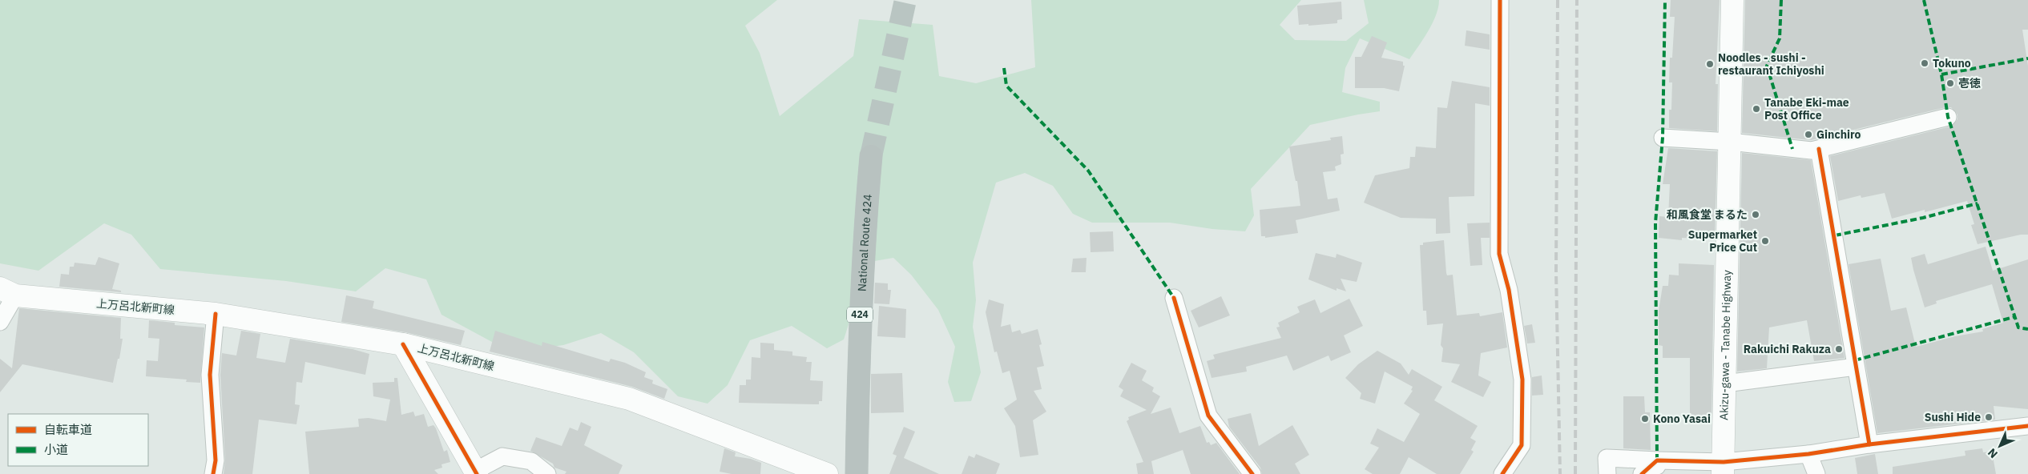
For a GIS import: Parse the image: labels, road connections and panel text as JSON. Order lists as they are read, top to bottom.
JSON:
{
  "streets": {
    "highway": ["National Route 424", "424"],
    "main road": ["上万呂北新町線", "Akizu-gawa - Tanabe Highway"]
  },
  "places": [
    "Tokuno",
    "Noodles - sushi - restaurant Ichiyoshi",
    "壱徳",
    "Tanabe Eki-mae Post Office",
    "Ginchiro",
    "和風食堂 まるた",
    "Supermarket Price Cut",
    "Rakuichi Rakuza",
    "Sushi Hide",
    "Kono Yasai"
  ],
  "legend": ["自転車道", "小道"],
  "north": "bottom left"
}
